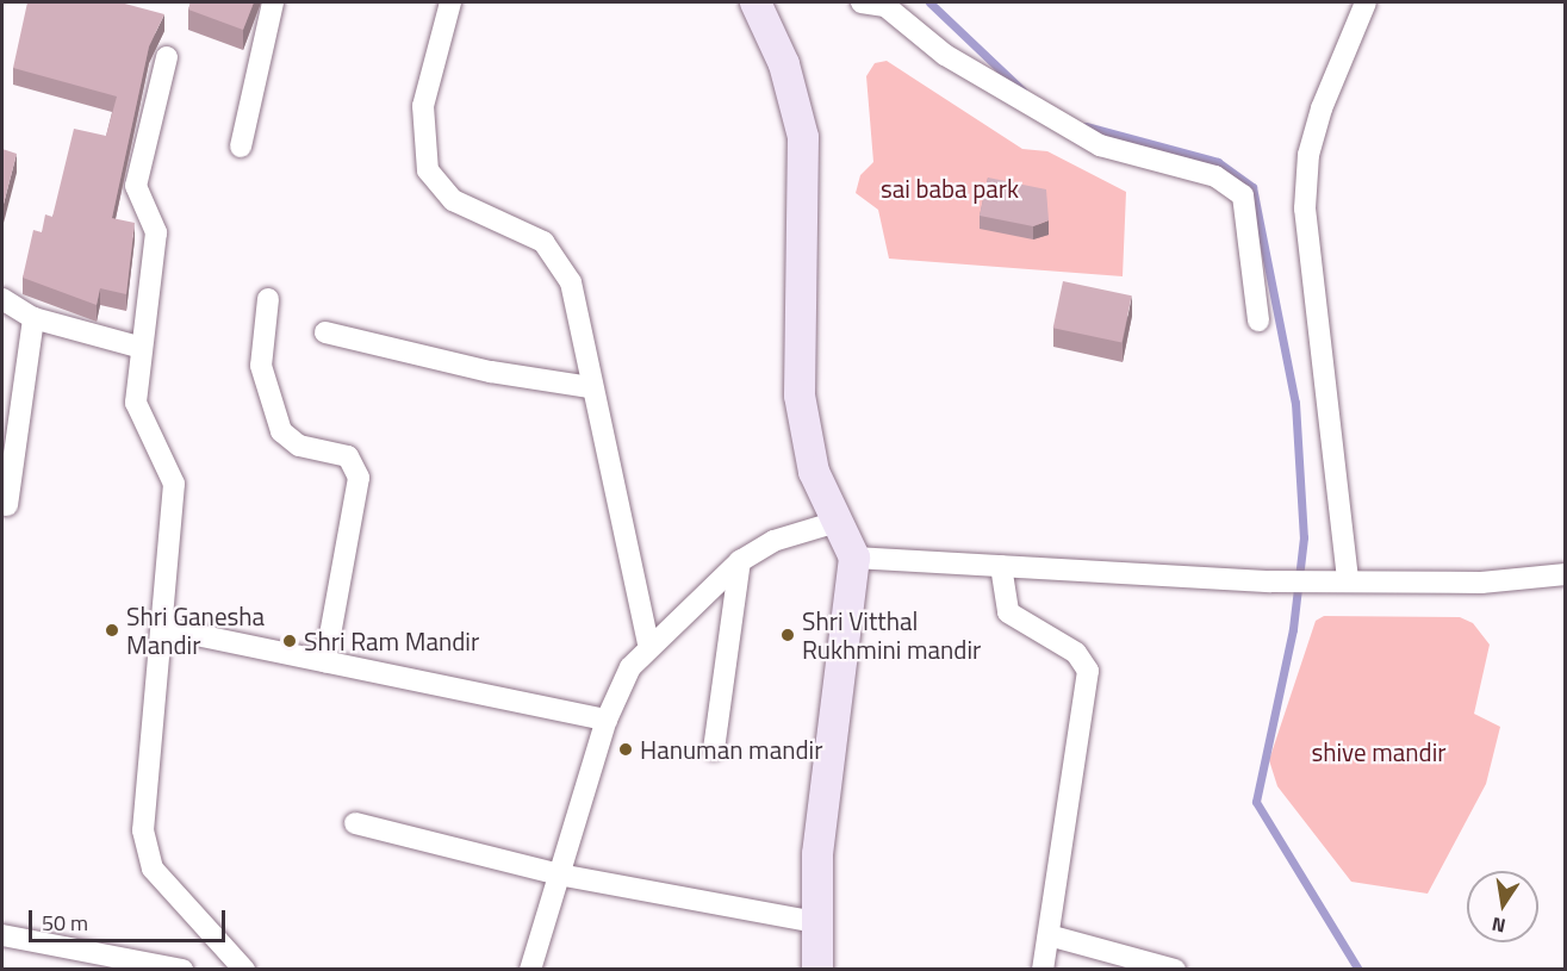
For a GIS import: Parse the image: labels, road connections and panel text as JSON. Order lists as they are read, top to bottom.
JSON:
{
  "parks": ["sai baba park", "shive mandir"],
  "places": [
    "Shri Ganesha Mandir",
    "Shri Vitthal Rukhmini mandir",
    "Shri Ram Mandir",
    "Hanuman mandir"
  ],
  "scale_bar": "50 m",
  "north": "bottom"
}
